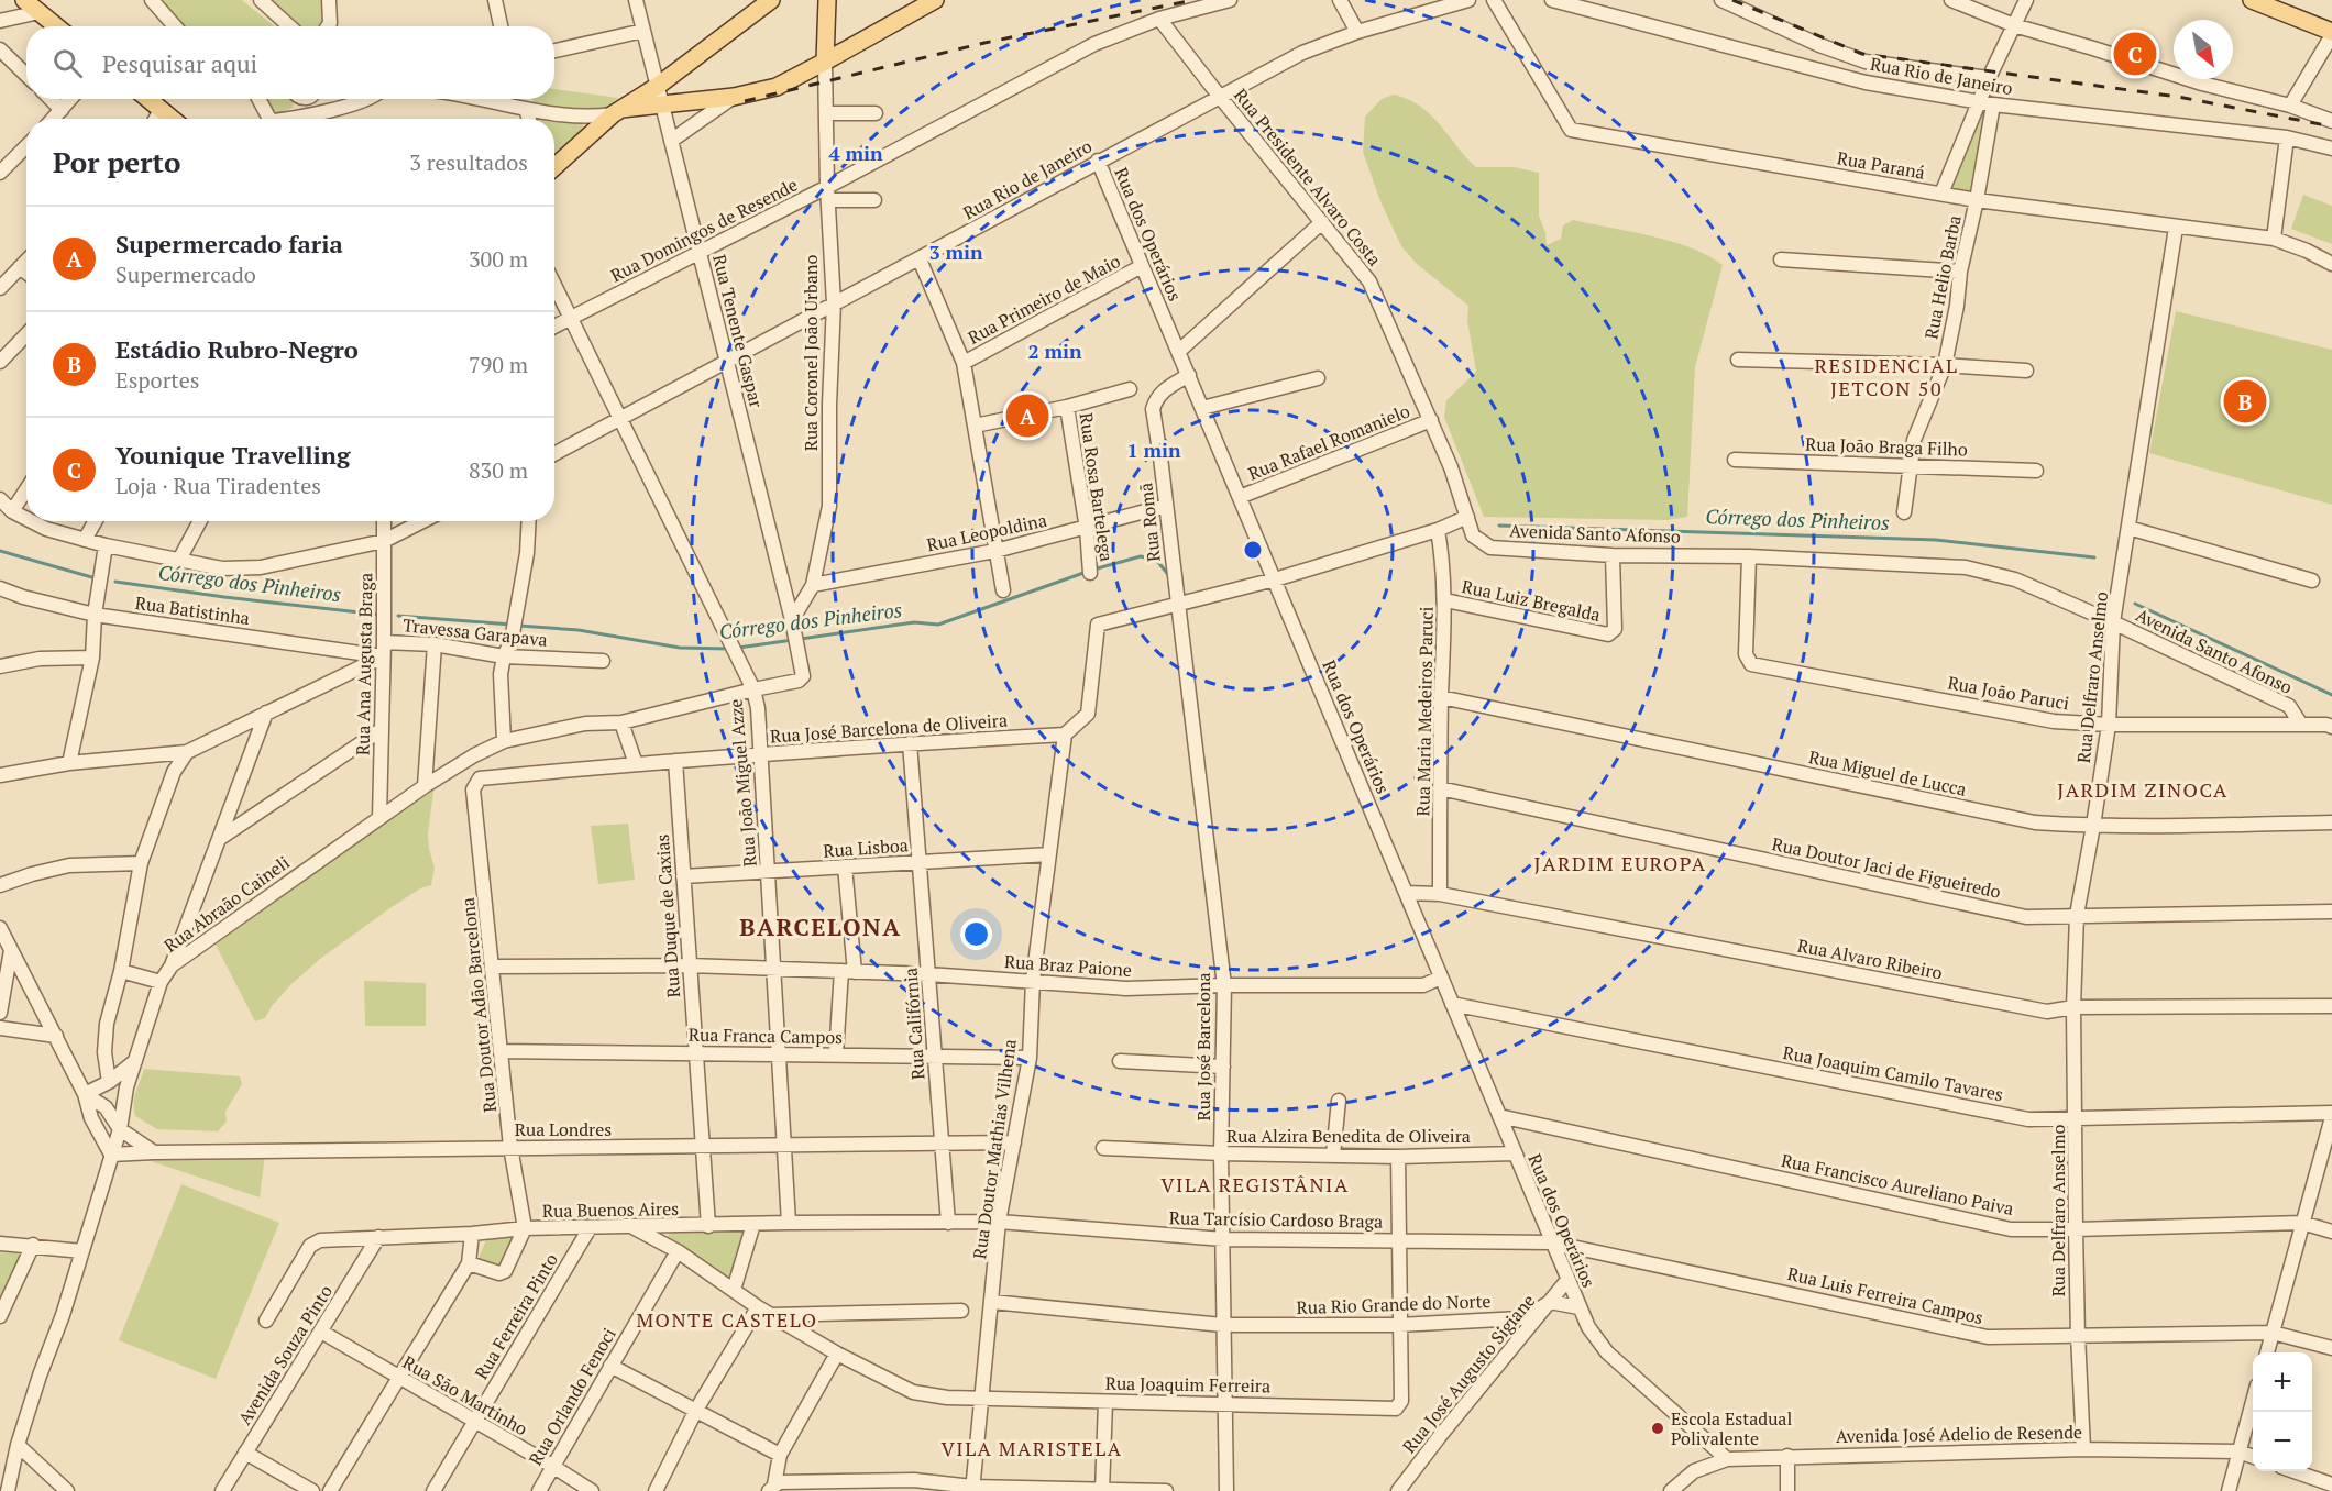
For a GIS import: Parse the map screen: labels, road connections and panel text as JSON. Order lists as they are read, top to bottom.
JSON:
{
  "streets": {
    "main road": ["Rua Coronel João Urbano"],
    "street": [
      "Rua Rio de Janeiro",
      "Rua Paraná",
      "Rua Presidente Alvaro Costa",
      "Rua Domingos de Resende",
      "Rua dos Operários",
      "Rua Helio Barba",
      "Rua Primeiro de Maio",
      "Rua Tenente Gaspar",
      "Rua Rafael Romanielo",
      "Rua João Braga Filho",
      "Rua Rosa Bartelega",
      "Rua Romã",
      "Rua Leopoldina",
      "Avenida Santo Afonso",
      "Rua Luiz Bregalda",
      "Rua Batistinha",
      "Travessa Garapava",
      "Rua Ana Augusta Braga",
      "Rua Delfraro Anselmo",
      "Rua João Paruci",
      "Rua Maria Medeiros Paruci",
      "Rua José Barcelona de Oliveira",
      "Rua Miguel de Lucca",
      "Rua João Miguel Azze",
      "Rua Lisboa",
      "Rua Doutor Jaci de Figueiredo",
      "Rua Abraão Caineli",
      "Rua Duque de Caxias",
      "Rua Alvaro Ribeiro",
      "Rua Braz Paione",
      "Rua Doutor Adão Barcelona",
      "Rua Califórnia",
      "Rua Franca Campos",
      "Rua José Barcelona",
      "Rua Joaquim Camilo Tavares",
      "Rua Londres",
      "Rua Alzira Benedita de Oliveira",
      "Rua Doutor Mathias Vilhena",
      "Rua Francisco Aureliano Paiva",
      "Rua Buenos Aires",
      "Rua Tarcísio Cardoso Braga",
      "Rua Luis Ferreira Campos",
      "Rua Rio Grande do Norte",
      "Rua Ferreira Pinto",
      "Avenida Souza Pinto",
      "Rua José Augusto Sigiane",
      "Rua Joaquim Ferreira",
      "Rua São Martinho",
      "Rua Orlando Fenoci",
      "Avenida José Adelio de Resende"
    ]
  },
  "crossings": [
    ["Rua Rio de Janeiro", "Rua Presidente Alvaro Costa"],
    ["Rua Rio de Janeiro", "Rua dos Operários"],
    ["Rua Rio de Janeiro", "Rua Helio Barba"],
    ["Rua Rio de Janeiro", "Rua Tenente Gaspar"],
    ["Rua Rio de Janeiro", "Rua Coronel João Urbano"],
    ["Rua Rio de Janeiro", "Rua João Miguel Azze"],
    ["Rua Paraná", "Rua Helio Barba"],
    ["Rua Paraná", "Rua Delfraro Anselmo"],
    ["Rua Presidente Alvaro Costa", "Rua Domingos de Resende"],
    ["Rua Presidente Alvaro Costa", "Rua Rafael Romanielo"],
    ["Rua Presidente Alvaro Costa", "Avenida Santo Afonso"],
    ["Rua Domingos de Resende", "Rua Tenente Gaspar"],
    ["Rua Domingos de Resende", "Rua Coronel João Urbano"],
    ["Rua Domingos de Resende", "Rua João Miguel Azze"],
    ["Rua dos Operários", "Rua Primeiro de Maio"],
    ["Rua dos Operários", "Rua Rafael Romanielo"],
    ["Rua dos Operários", "Rua Romã"],
    ["Rua dos Operários", "Rua Alvaro Ribeiro"],
    ["Rua dos Operários", "Rua Braz Paione"],
    ["Rua dos Operários", "Rua Joaquim Camilo Tavares"],
    ["Rua dos Operários", "Rua Alzira Benedita de Oliveira"],
    ["Rua dos Operários", "Rua Francisco Aureliano Paiva"],
    ["Rua dos Operários", "Rua Tarcísio Cardoso Braga"],
    ["Rua dos Operários", "Rua Luis Ferreira Campos"],
    ["Rua dos Operários", "Rua José Augusto Sigiane"],
    ["Rua Helio Barba", "Rua João Braga Filho"],
    ["Rua Tenente Gaspar", "Rua Coronel João Urbano"],
    ["Rua Tenente Gaspar", "Rua Abraão Caineli"],
    ["Rua Coronel João Urbano", "Rua Leopoldina"],
    ["Rua Rosa Bartelega", "Rua Leopoldina"],
    ["Rua Romã", "Rua Leopoldina"],
    ["Rua Romã", "Rua José Barcelona"],
    ["Avenida Santo Afonso", "Rua Luiz Bregalda"],
    ["Avenida Santo Afonso", "Rua Delfraro Anselmo"],
    ["Avenida Santo Afonso", "Rua João Paruci"],
    ["Rua Luiz Bregalda", "Rua Maria Medeiros Paruci"],
    ["Rua Batistinha", "Travessa Garapava"],
    ["Rua Batistinha", "Rua Ana Augusta Braga"],
    ["Travessa Garapava", "Rua Ana Augusta Braga"],
    ["Rua Ana Augusta Braga", "Rua Abraão Caineli"],
    ["Rua Delfraro Anselmo", "Rua João Paruci"],
    ["Rua Delfraro Anselmo", "Rua Miguel de Lucca"],
    ["Rua Delfraro Anselmo", "Rua Doutor Jaci de Figueiredo"],
    ["Rua Delfraro Anselmo", "Rua Alvaro Ribeiro"],
    ["Rua Delfraro Anselmo", "Rua Joaquim Camilo Tavares"],
    ["Rua Delfraro Anselmo", "Rua Francisco Aureliano Paiva"],
    ["Rua Delfraro Anselmo", "Rua Luis Ferreira Campos"],
    ["Rua Delfraro Anselmo", "Avenida José Adelio de Resende"],
    ["Rua Maria Medeiros Paruci", "Rua Miguel de Lucca"],
    ["Rua Maria Medeiros Paruci", "Rua Doutor Jaci de Figueiredo"],
    ["Rua Maria Medeiros Paruci", "Rua Alvaro Ribeiro"],
    ["Rua José Barcelona de Oliveira", "Rua João Miguel Azze"],
    ["Rua José Barcelona de Oliveira", "Rua Duque de Caxias"],
    ["Rua José Barcelona de Oliveira", "Rua Doutor Adão Barcelona"],
    ["Rua José Barcelona de Oliveira", "Rua Califórnia"],
    ["Rua José Barcelona de Oliveira", "Rua Doutor Mathias Vilhena"],
    ["Rua João Miguel Azze", "Rua Lisboa"],
    ["Rua João Miguel Azze", "Rua Abraão Caineli"],
    ["Rua João Miguel Azze", "Rua Braz Paione"],
    ["Rua João Miguel Azze", "Rua Franca Campos"],
    ["Rua João Miguel Azze", "Rua Londres"],
    ["Rua João Miguel Azze", "Rua Buenos Aires"],
    ["Rua Lisboa", "Rua Duque de Caxias"],
    ["Rua Lisboa", "Rua Califórnia"],
    ["Rua Lisboa", "Rua Doutor Mathias Vilhena"],
    ["Rua Abraão Caineli", "Rua Londres"],
    ["Rua Duque de Caxias", "Rua Braz Paione"],
    ["Rua Duque de Caxias", "Rua Franca Campos"],
    ["Rua Duque de Caxias", "Rua Londres"],
    ["Rua Duque de Caxias", "Rua Buenos Aires"],
    ["Rua Braz Paione", "Rua Doutor Adão Barcelona"],
    ["Rua Braz Paione", "Rua Califórnia"],
    ["Rua Braz Paione", "Rua José Barcelona"],
    ["Rua Braz Paione", "Rua Doutor Mathias Vilhena"],
    ["Rua Doutor Adão Barcelona", "Rua Franca Campos"],
    ["Rua Doutor Adão Barcelona", "Rua Londres"],
    ["Rua Doutor Adão Barcelona", "Rua Buenos Aires"],
    ["Rua Califórnia", "Rua Franca Campos"],
    ["Rua Califórnia", "Rua Londres"],
    ["Rua Califórnia", "Rua Buenos Aires"],
    ["Rua Franca Campos", "Rua Doutor Mathias Vilhena"],
    ["Rua José Barcelona", "Rua Alzira Benedita de Oliveira"],
    ["Rua José Barcelona", "Rua Tarcísio Cardoso Braga"],
    ["Rua José Barcelona", "Rua Rio Grande do Norte"],
    ["Rua José Barcelona", "Rua Joaquim Ferreira"],
    ["Rua Londres", "Rua Doutor Mathias Vilhena"],
    ["Rua Doutor Mathias Vilhena", "Rua Buenos Aires"],
    ["Rua Doutor Mathias Vilhena", "Rua Tarcísio Cardoso Braga"],
    ["Rua Doutor Mathias Vilhena", "Rua Rio Grande do Norte"],
    ["Rua Doutor Mathias Vilhena", "Rua Joaquim Ferreira"],
    ["Rua Buenos Aires", "Rua Tarcísio Cardoso Braga"],
    ["Rua Buenos Aires", "Rua Ferreira Pinto"],
    ["Rua Buenos Aires", "Avenida Souza Pinto"],
    ["Rua Buenos Aires", "Rua Joaquim Ferreira"],
    ["Rua Tarcísio Cardoso Braga", "Rua Luis Ferreira Campos"],
    ["Rua Rio Grande do Norte", "Rua José Augusto Sigiane"],
    ["Rua Rio Grande do Norte", "Rua Joaquim Ferreira"],
    ["Rua Ferreira Pinto", "Rua São Martinho"],
    ["Avenida Souza Pinto", "Rua São Martinho"],
    ["Rua Joaquim Ferreira", "Rua Orlando Fenoci"],
    ["Rua São Martinho", "Rua Orlando Fenoci"]
  ],
  "districts": [
    "RESIDENCIAL JETCON 50",
    "JARDIM ZINOCA",
    "JARDIM EUROPA",
    "BARCELONA",
    "VILA REGISTÂNIA",
    "MONTE CASTELO",
    "VILA MARISTELA"
  ],
  "water": ["Córrego dos Pinheiros"],
  "places": ["Escola Estadual Polivalente"],
  "north": "bottom right",
  "page": {
    "search": "Pesquisar aqui",
    "pins": ["C", "B", "A"],
    "heading": ["Por perto", "3 resultados"],
    "list": [
      {
        "mark": "A",
        "name": "Supermercado faria",
        "note": "Supermercado",
        "value": "300 m"
      },
      {
        "mark": "B",
        "name": "Estádio Rubro-Negro",
        "note": "Esportes",
        "value": "790 m"
      },
      {
        "mark": "C",
        "name": "Younique Travelling",
        "note": "Loja · Rua Tiradentes",
        "value": "830 m"
      }
    ],
    "map_buttons": ["+", "−"]
  },
  "rings": [
    "4 min",
    "3 min",
    "2 min",
    "1 min"
  ]
}
